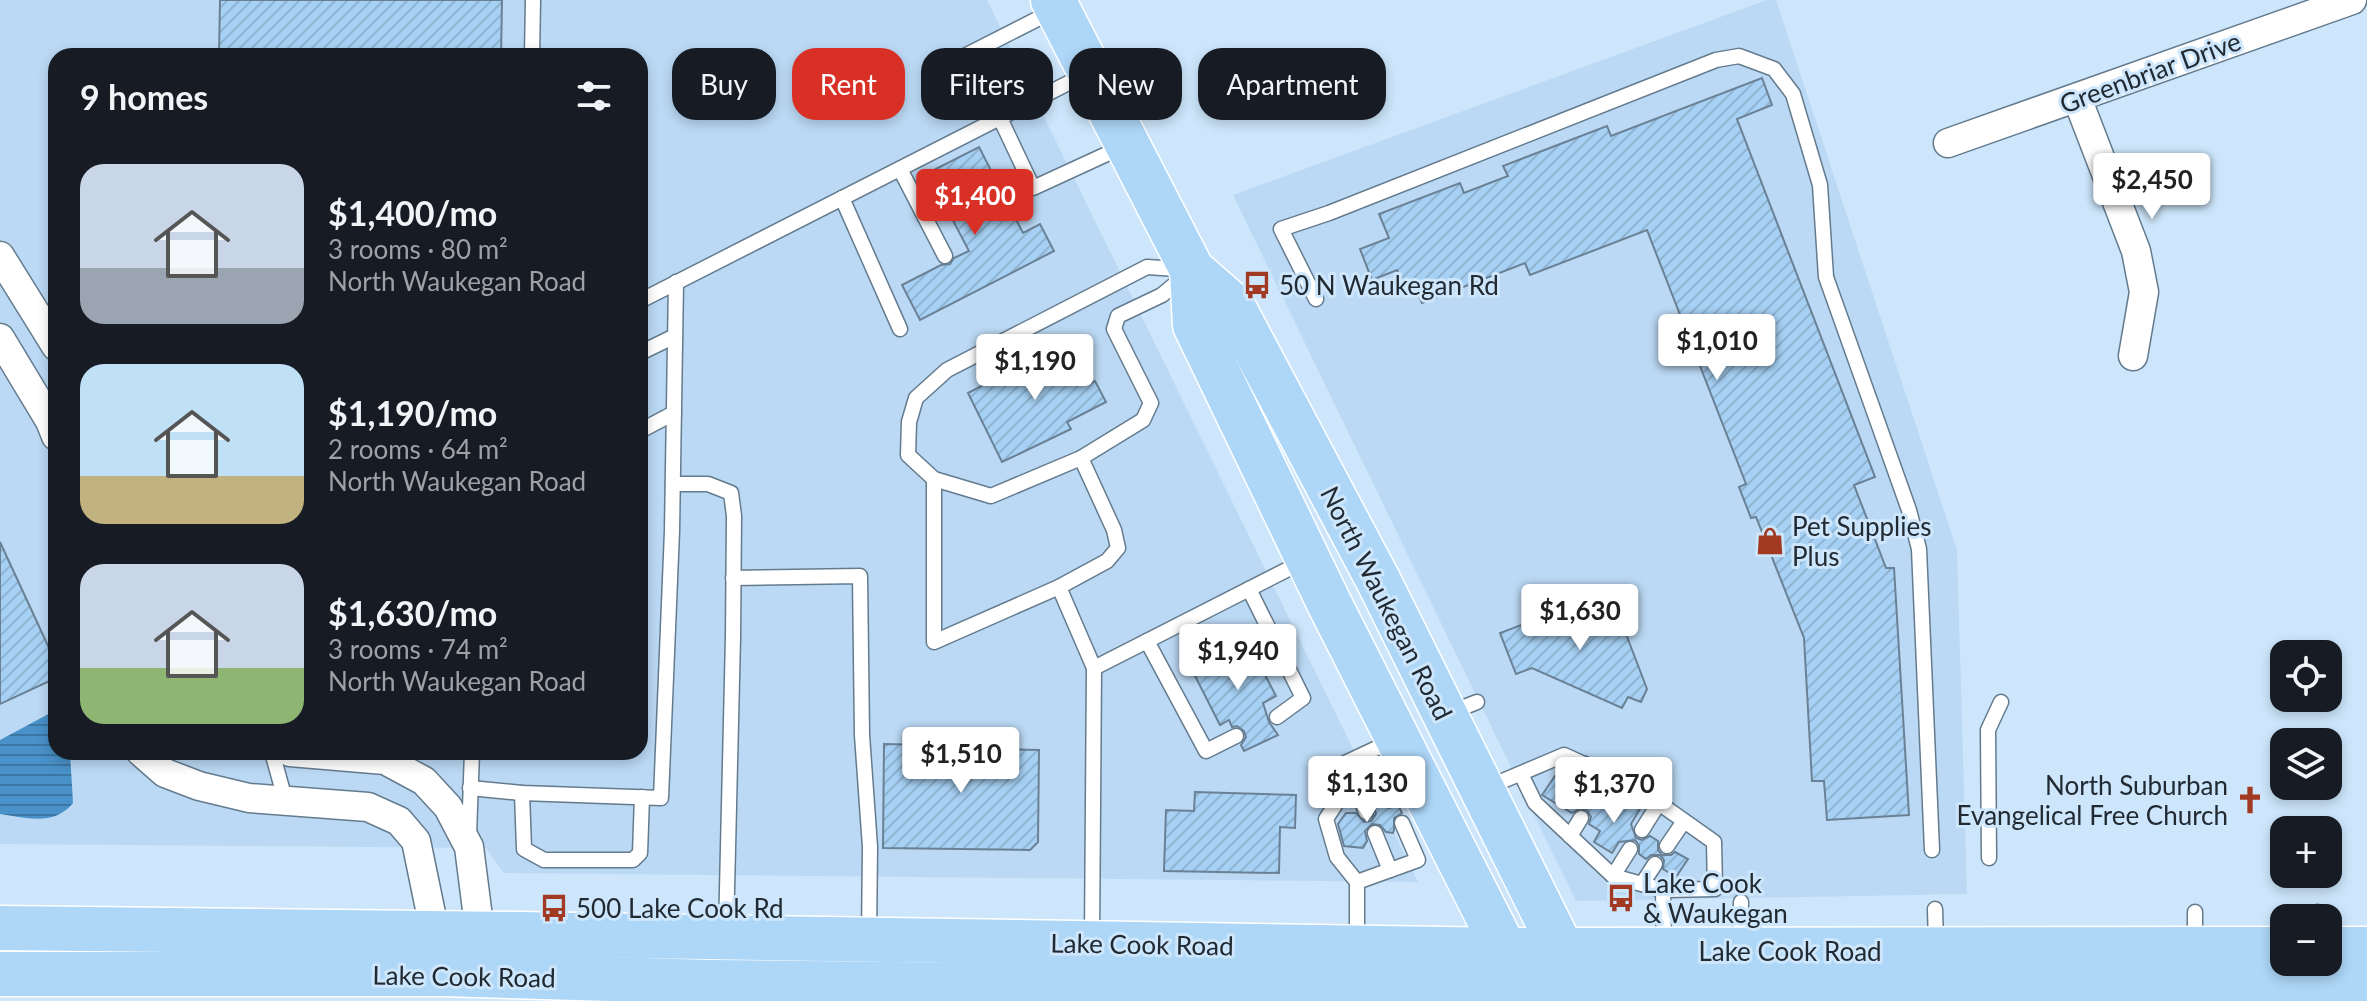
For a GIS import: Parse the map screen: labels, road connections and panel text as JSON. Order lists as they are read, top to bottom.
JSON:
{
  "streets": {
    "main road": ["North Waukegan Road", "Lake Cook Road"],
    "street": ["Greenbriar Drive"]
  },
  "crossings": [
    ["North Waukegan Road", "Lake Cook Road"]
  ],
  "places": {
    "bus stop": ["50 N Waukegan Rd", "Lake Cook & Waukegan", "500 Lake Cook Rd"],
    "shop": ["Pet Supplies Plus"],
    "church": ["North Suburban Evangelical Free Church"]
  },
  "page": {
    "chip": [
      "Buy",
      "Rent",
      "Filters",
      "New",
      "Apartment"
    ],
    "heading": "9 homes",
    "list": [
      {
        "name": "$1,400/mo",
        "note": "3 rooms · 80 m² · North Waukegan Road"
      },
      {
        "name": "$1,190/mo",
        "note": "2 rooms · 64 m² · North Waukegan Road"
      },
      {
        "name": "$1,630/mo",
        "note": "3 rooms · 74 m² · North Waukegan Road"
      }
    ],
    "price": [
      "$2,450",
      "$1,400",
      "$1,010",
      "$1,190",
      "$1,630",
      "$1,940",
      "$1,510",
      "$1,130",
      "$1,370"
    ],
    "map_buttons": ["+", "−"]
  }
}
